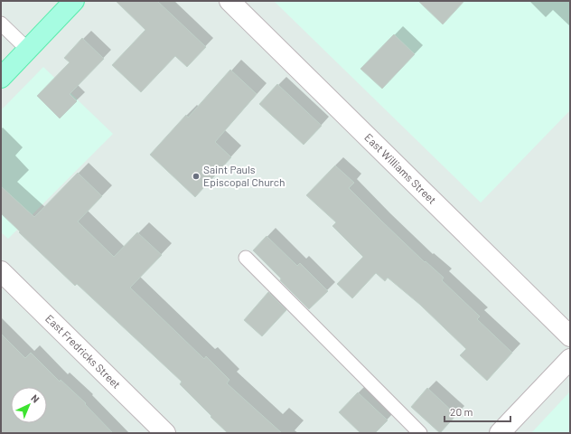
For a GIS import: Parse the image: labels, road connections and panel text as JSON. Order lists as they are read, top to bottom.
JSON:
{
  "streets": {
    "street": ["East Williams Street", "East Fredricks Street"]
  },
  "places": ["Saint Pauls Episcopal Church"],
  "scale_bar": "20 m",
  "north": "top right"
}
